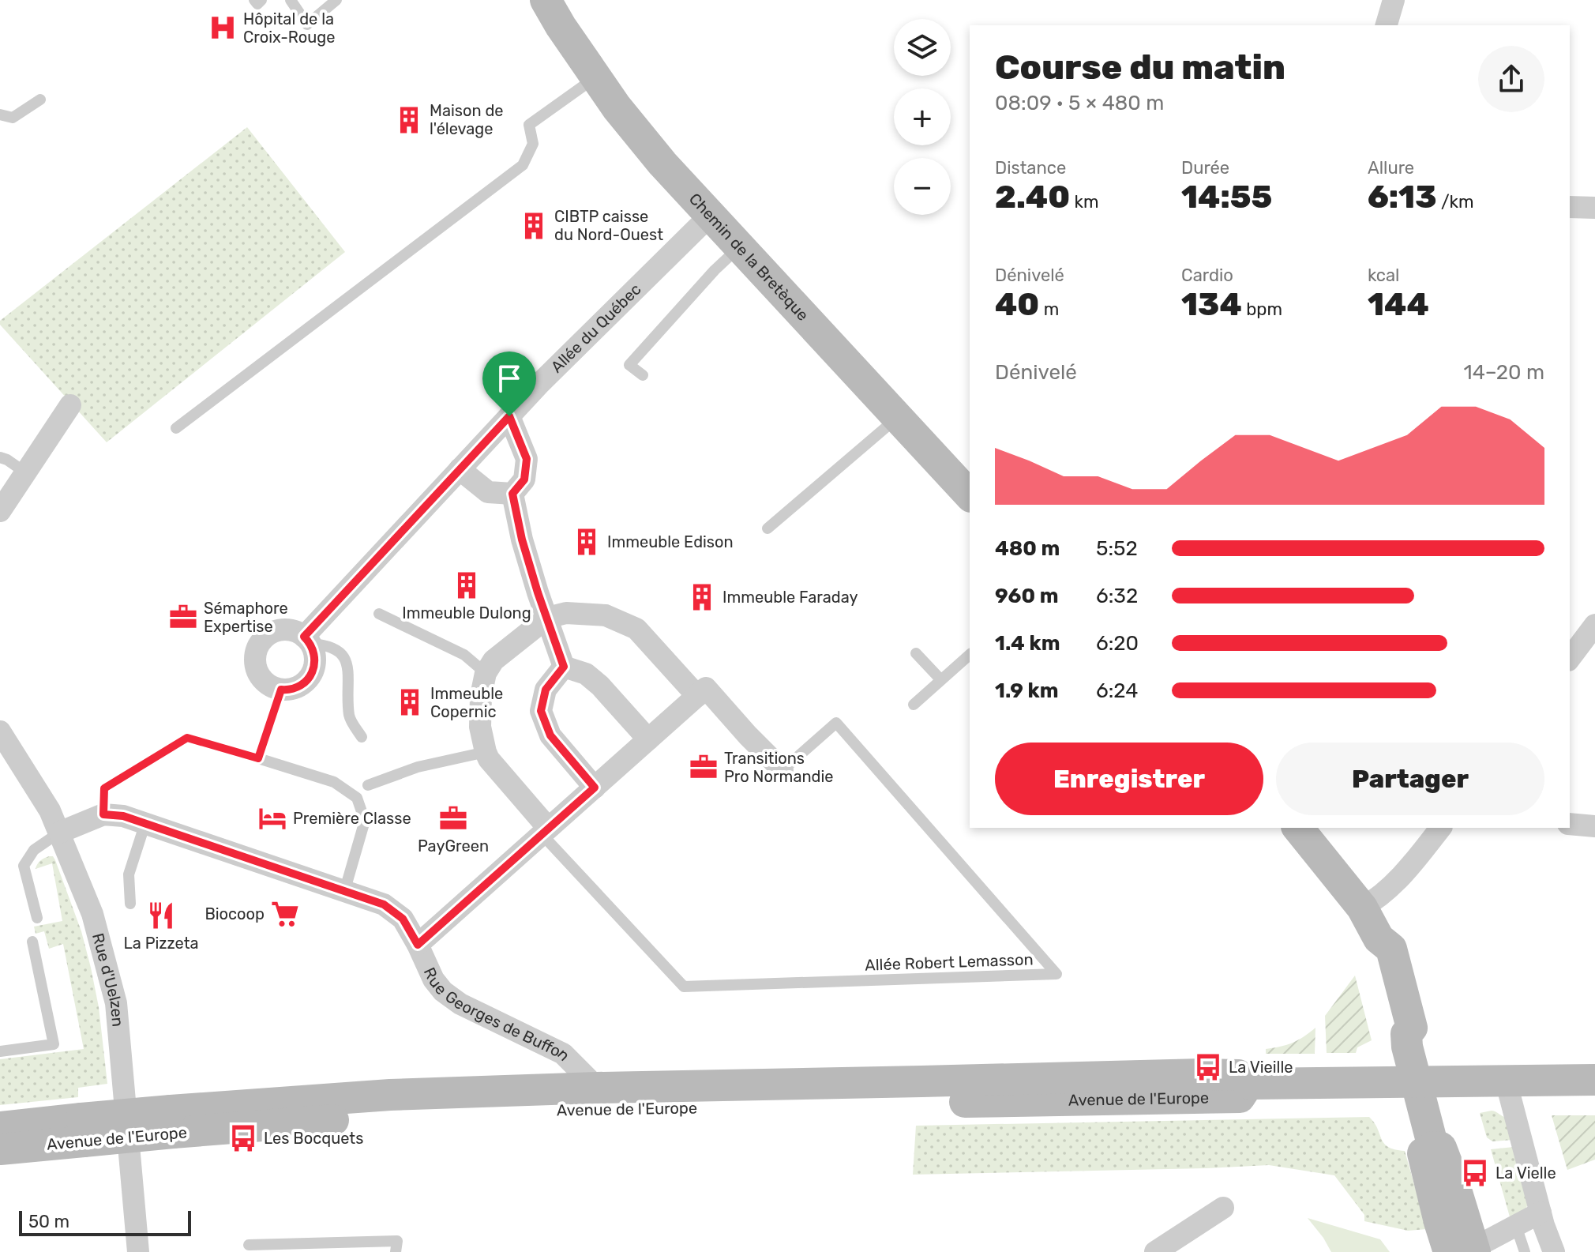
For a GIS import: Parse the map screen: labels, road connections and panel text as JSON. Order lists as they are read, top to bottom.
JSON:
{
  "streets": {
    "main road": ["Chemin de la Bretèque", "Avenue de l'Europe"],
    "street": ["Allée du Québec", "Rue d'Uelzen", "Rue Georges de Buffon"],
    "lane": ["Allée Robert Lemasson"]
  },
  "crossings": [
    ["Chemin de la Bretèque", "Allée du Québec"],
    ["Rue Georges de Buffon", "Avenue de l'Europe"]
  ],
  "places": {
    "hospital": ["Hôpital de la Croix-Rouge"],
    "building": [
      "Maison de l'élevage",
      "CIBTP caisse du Nord-Ouest",
      "Immeuble Edison",
      "Immeuble Dulong",
      "Immeuble Faraday",
      "Immeuble Copernic"
    ],
    "office": ["Sémaphore Expertise", "Transitions Pro Normandie", "PayGreen"],
    "hotel": ["Première Classe"],
    "supermarket": ["Biocoop"],
    "restaurant": ["La Pizzeta"],
    "bus stop": ["La Vieille", "Les Bocquets", "La Vielle"]
  },
  "scale_bar": "50 m",
  "page": {
    "map_buttons": ["+", "−"],
    "heading": ["Course du matin", "08:09 · 5 × 480 m"],
    "stats": [
      ["Distance", "2.40 km"],
      ["Durée", "14:55"],
      ["Allure", "6:13 /km"],
      ["Dénivelé", "40 m"],
      ["Cardio", "134 bpm"],
      ["kcal", "144"]
    ],
    "chart": ["Dénivelé", "14–20 m"],
    "list": [
      {
        "name": "480 m",
        "note": "5:52"
      },
      {
        "name": "960 m",
        "note": "6:32"
      },
      {
        "name": "1.4 km",
        "note": "6:20"
      },
      {
        "name": "1.9 km",
        "note": "6:24"
      }
    ],
    "buttons": ["Enregistrer", "Partager"],
    "scale": "50 m"
  }
}
